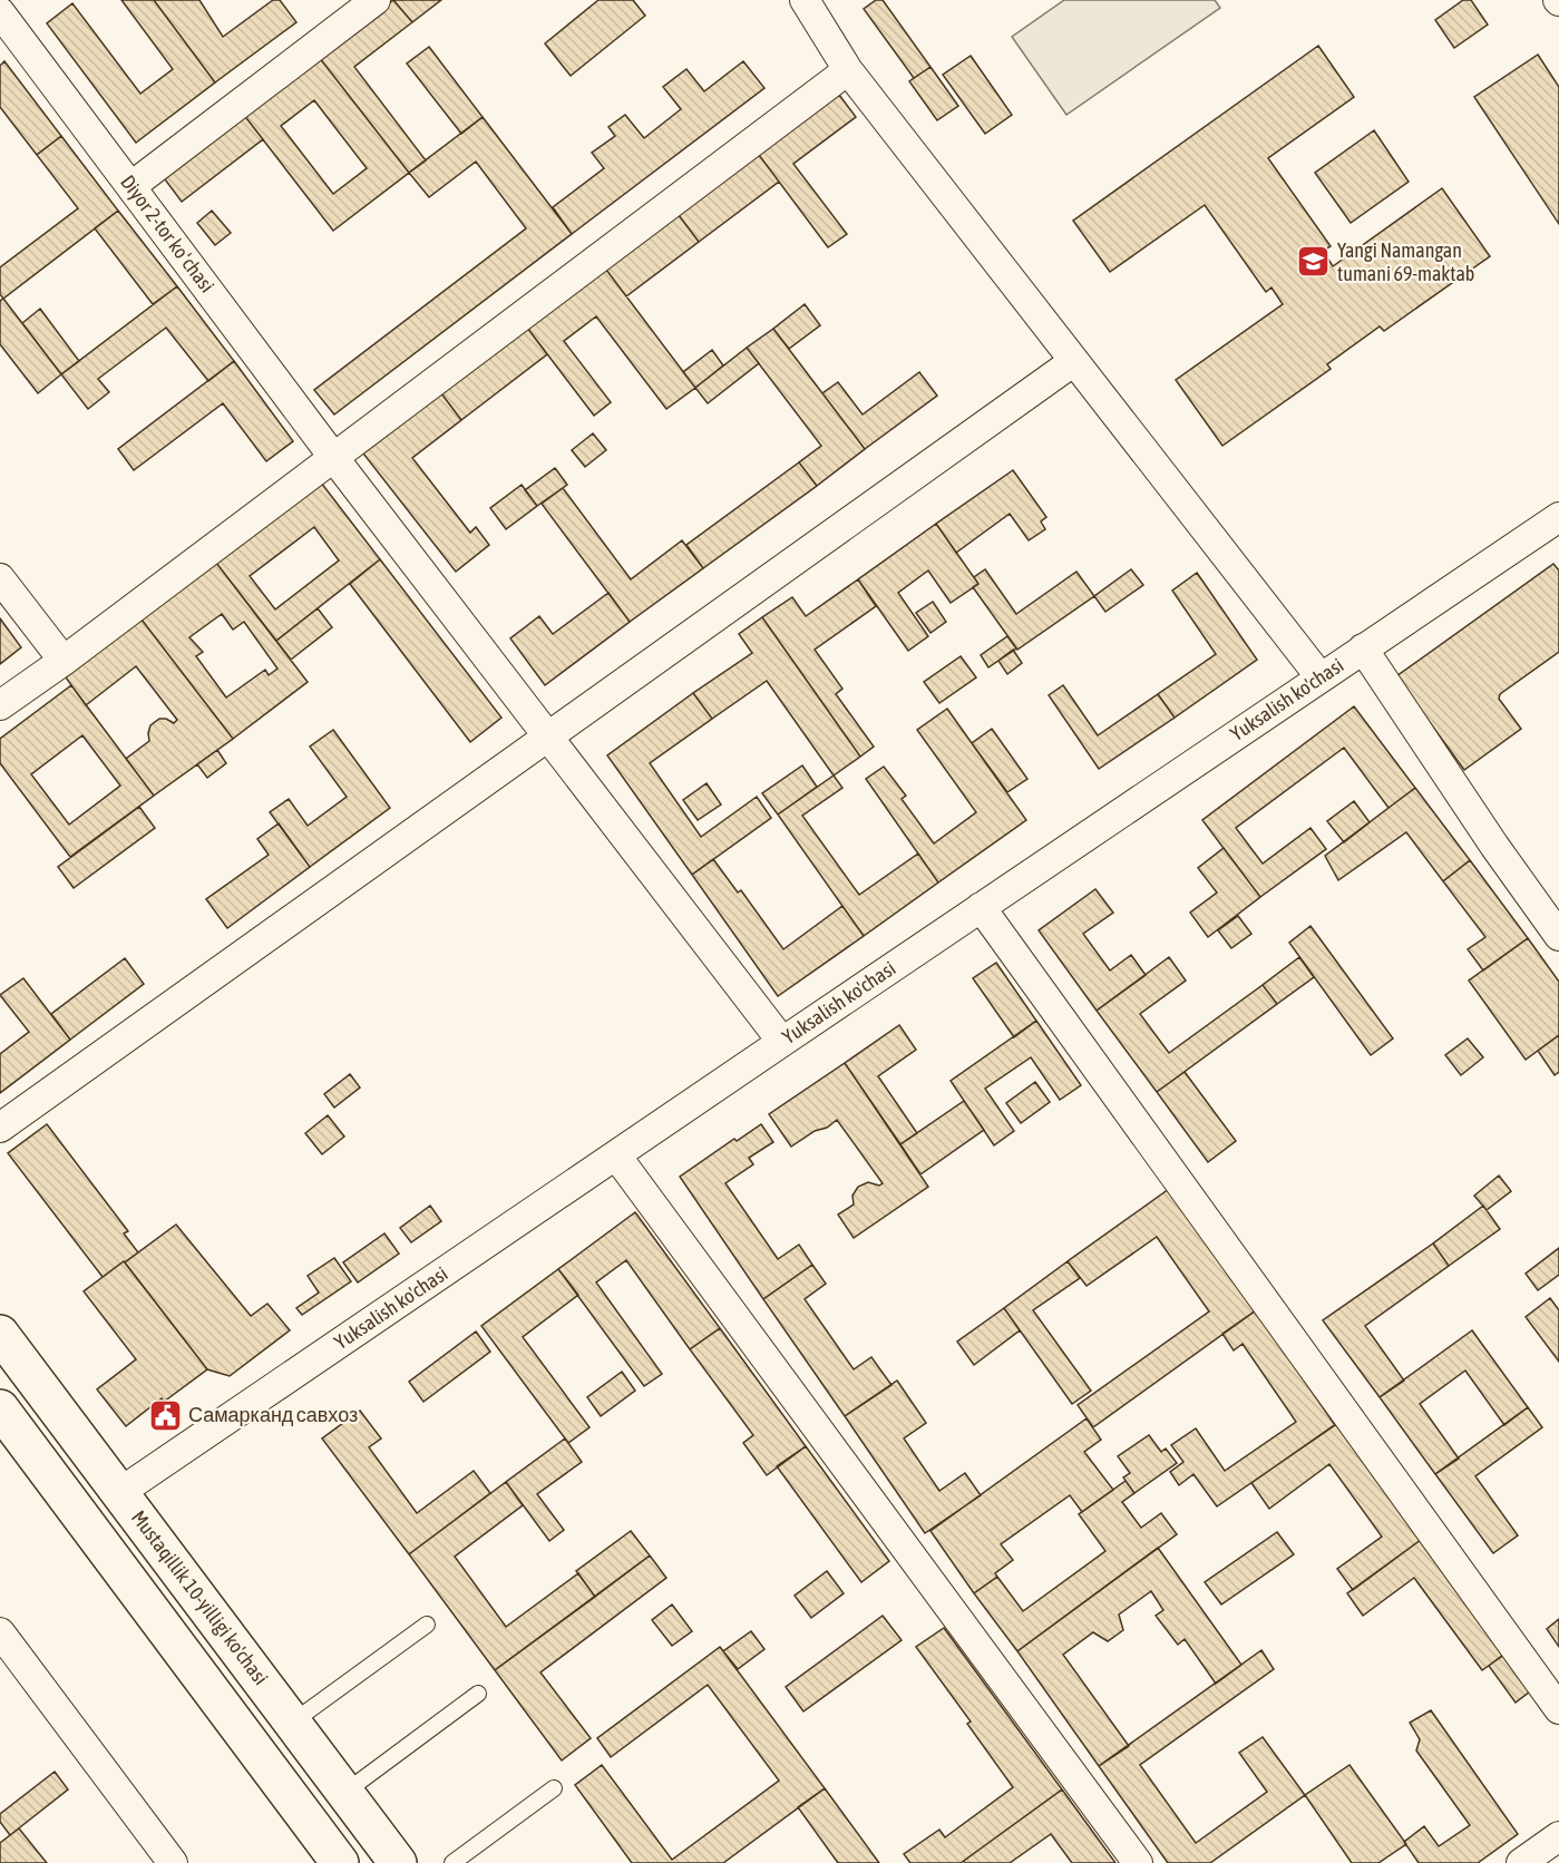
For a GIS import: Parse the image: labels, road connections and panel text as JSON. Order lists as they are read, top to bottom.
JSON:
{
  "streets": {
    "main road": ["Mustaqillik 10-yilligi ko'chasi"],
    "street": ["Diyor 2-tor koʻchasi", "Yuksalish ko'chasi"]
  },
  "crossings": [
    ["Diyor 2-tor koʻchasi", "Yuksalish ko'chasi"],
    ["Yuksalish ko'chasi", "Mustaqillik 10-yilligi ko'chasi"]
  ],
  "places": {
    "school or university": ["Yangi Namangan tumani 69-maktab"],
    "public building": ["Самарканд савхоз"]
  }
}
